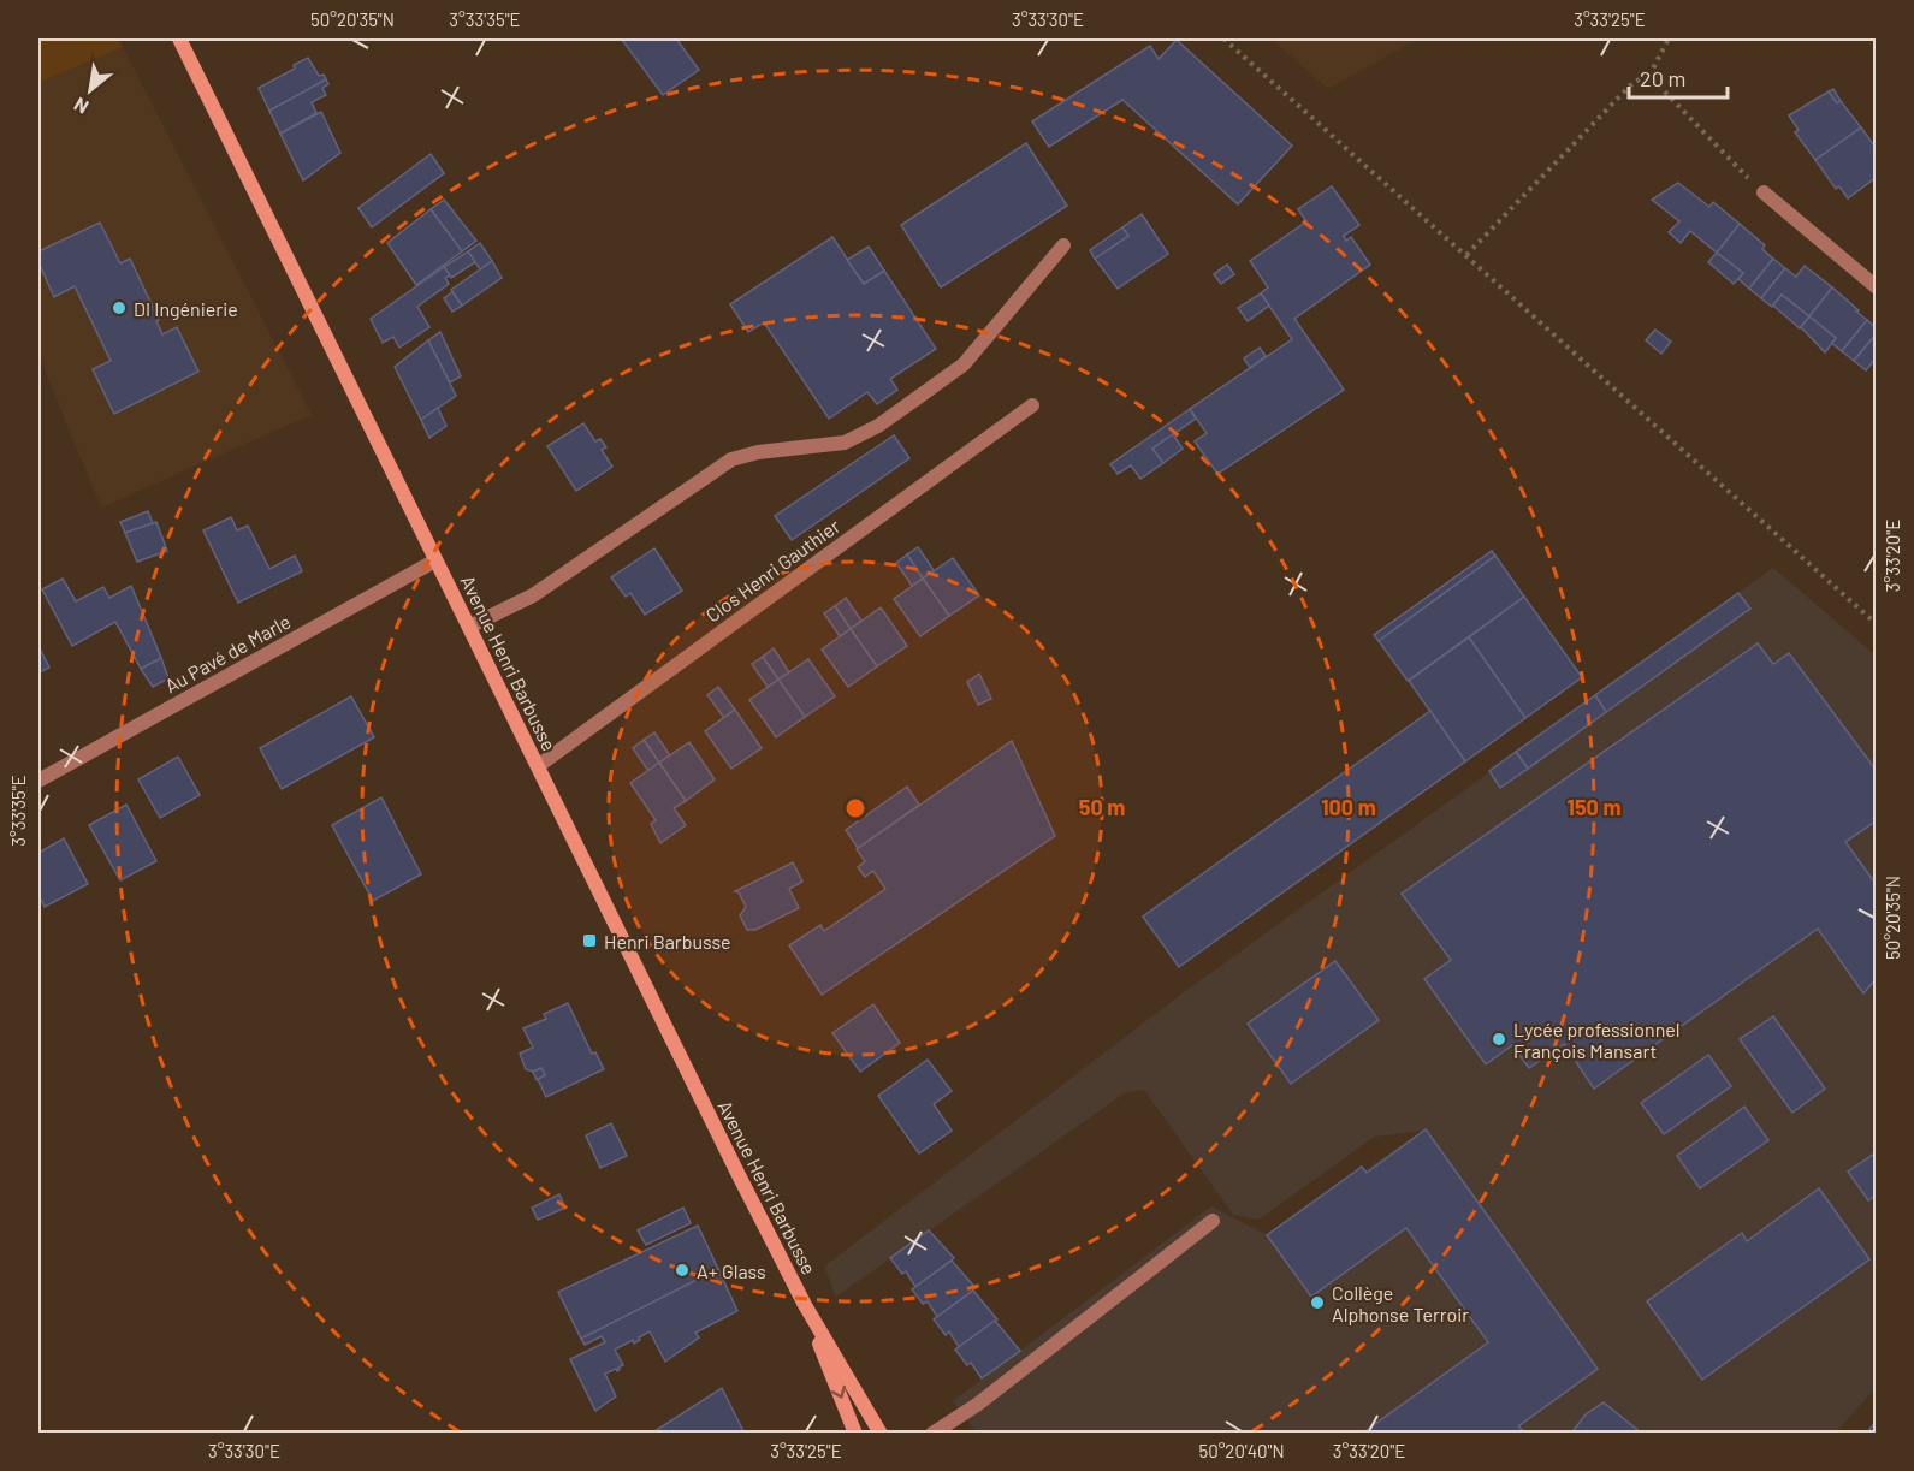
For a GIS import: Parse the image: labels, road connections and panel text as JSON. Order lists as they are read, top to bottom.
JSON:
{
  "streets": {
    "street": ["Clos Henri Gauthier", "Au Pavé de Marle", "Avenue Henri Barbusse"]
  },
  "crossings": [
    ["Clos Henri Gauthier", "Avenue Henri Barbusse"],
    ["Au Pavé de Marle", "Avenue Henri Barbusse"]
  ],
  "places": {
    "other": [
      "DI Ingénierie",
      "Lycée professionnel François Mansart",
      "A+ Glass",
      "Collège Alphonse Terroir"
    ],
    "transit": ["Henri Barbusse"]
  },
  "scale_bar": "20 m",
  "north": "bottom left",
  "coordinates": [
    "50°20'35\"N",
    "3°33'35\"E",
    "3°33'30\"E",
    "3°33'25\"E",
    "3°33'20\"E",
    "50°20'40\"N"
  ],
  "rings": ["50 m", "100 m", "150 m"]
}
